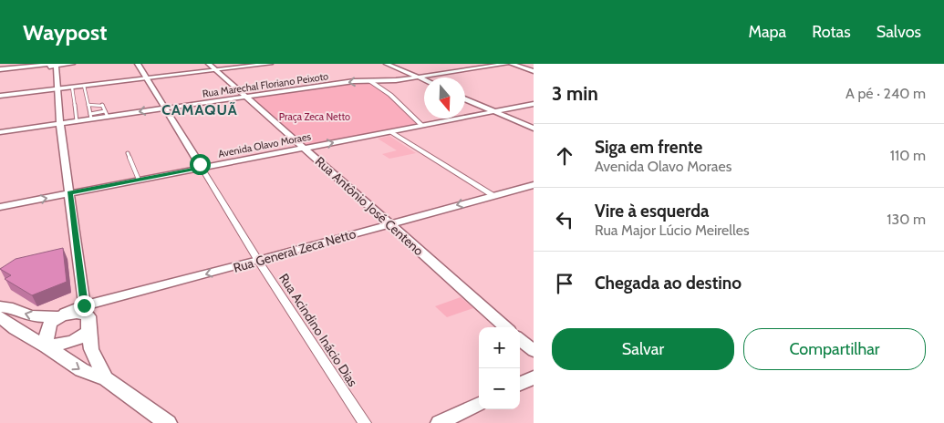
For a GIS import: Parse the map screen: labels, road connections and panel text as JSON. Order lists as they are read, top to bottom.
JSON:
{
  "streets": {
    "street": [
      "Rua Marechal Floriano Peixoto",
      "Avenida Olavo Moraes",
      "Rua Antônio José Centeno",
      "Rua General Zeca Netto",
      "Rua Acindino Inácio Dias"
    ]
  },
  "crossings": [
    ["Rua Marechal Floriano Peixoto", "Rua Antônio José Centeno"],
    ["Rua Marechal Floriano Peixoto", "Rua Acindino Inácio Dias"],
    ["Avenida Olavo Moraes", "Rua Antônio José Centeno"],
    ["Avenida Olavo Moraes", "Rua Acindino Inácio Dias"],
    ["Rua Antônio José Centeno", "Rua General Zeca Netto"],
    ["Rua General Zeca Netto", "Rua Acindino Inácio Dias"]
  ],
  "one_way": ["Rua Marechal Floriano Peixoto", "Rua General Zeca Netto"],
  "districts": ["CAMAQUÃ"],
  "parks": ["Praça Zeca Netto"],
  "north": "bottom",
  "page": {
    "header": "Waypost",
    "nav": ["Mapa", "Rotas", "Salvos"],
    "heading": ["3 min", "A pé · 240 m"],
    "list": [
      ["Siga em frente", "Avenida Olavo Moraes", "110 m"],
      ["Vire à esquerda", "Rua Major Lúcio Meirelles", "130 m"],
      "Chegada ao destino"
    ],
    "buttons": ["Salvar", "Compartilhar"],
    "map_buttons": ["+", "−"]
  }
}
